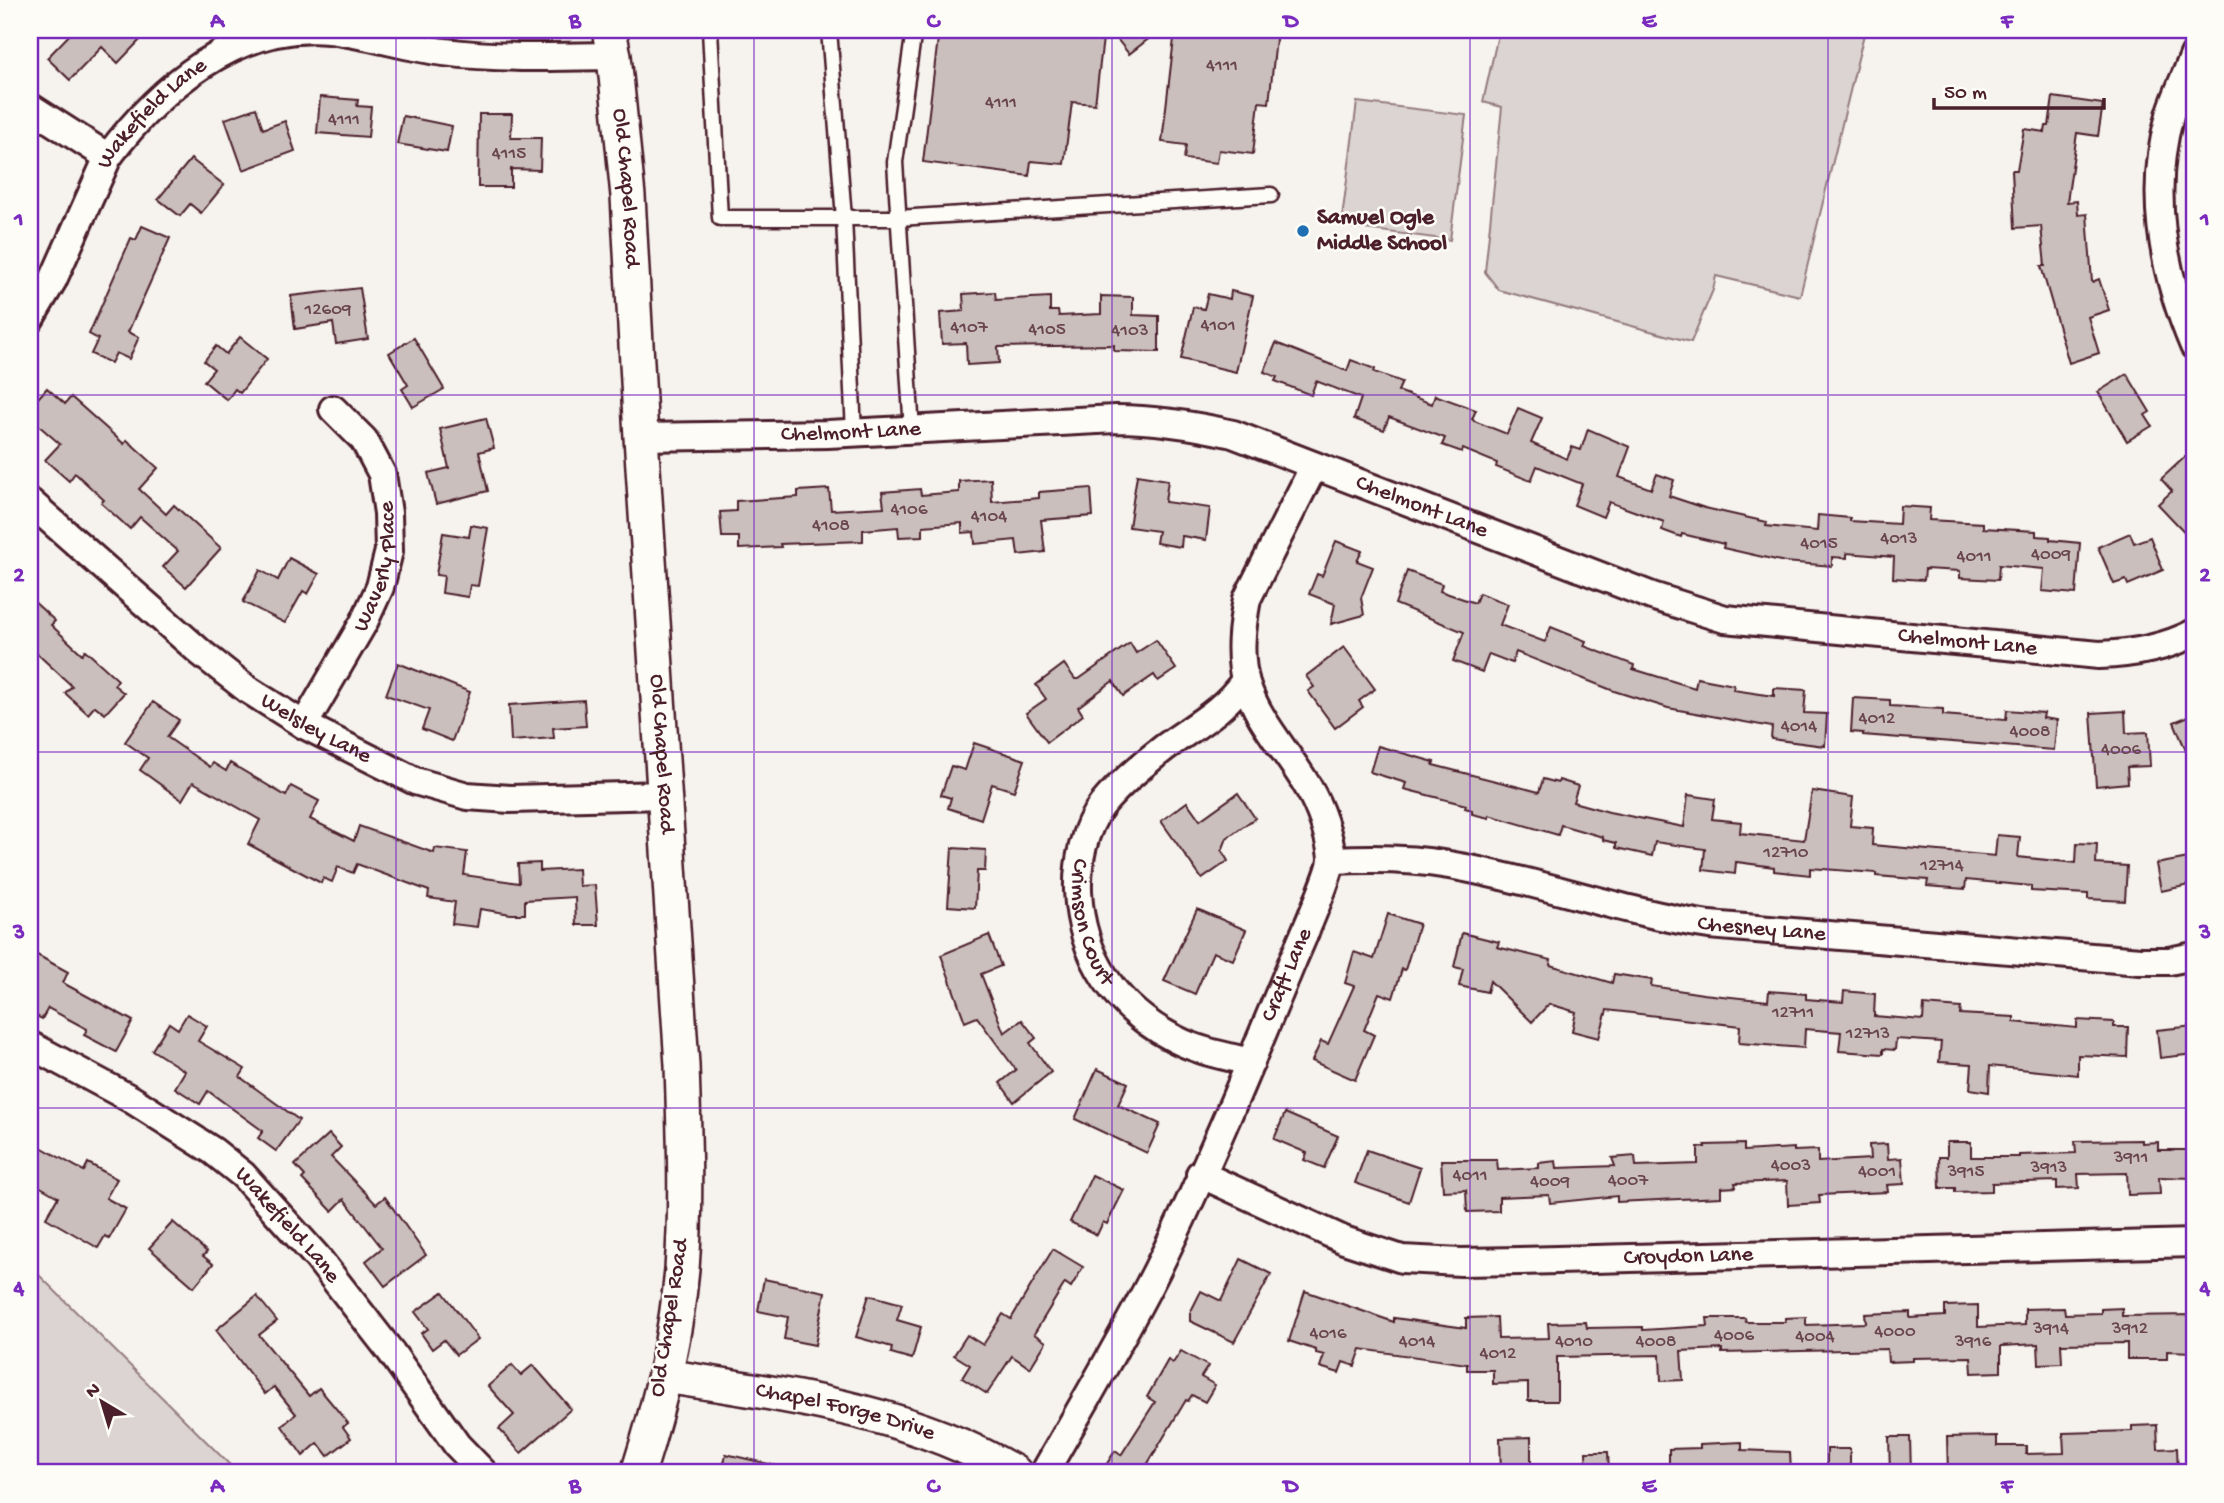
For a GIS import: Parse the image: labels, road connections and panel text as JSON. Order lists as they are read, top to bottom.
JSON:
{
  "streets": {
    "street": [
      "Wakefield Lane",
      "Old Chapel Road",
      "Chelmont Lane",
      "Waverly Place",
      "Welsley Lane",
      "Crimson Court",
      "Chesney Lane",
      "Craft Lane",
      "Croydon Lane",
      "Chapel Forge Drive"
    ]
  },
  "crossings": [
    ["Wakefield Lane", "Old Chapel Road"],
    ["Old Chapel Road", "Chelmont Lane"],
    ["Old Chapel Road", "Welsley Lane"],
    ["Old Chapel Road", "Chapel Forge Drive"],
    ["Waverly Place", "Welsley Lane"],
    ["Crimson Court", "Craft Lane"],
    ["Chesney Lane", "Craft Lane"],
    ["Craft Lane", "Croydon Lane"]
  ],
  "places": ["Samuel Ogle Middle School"],
  "house_numbers": [
    "4111",
    "4111",
    "4111",
    "4115",
    "12609",
    "4101",
    "4107",
    "4105",
    "4103",
    "4106",
    "4104",
    "4108",
    "4013",
    "4015",
    "4009",
    "4011",
    "4012",
    "4014",
    "4008",
    "4006",
    "12710",
    "12714",
    "12711",
    "12713",
    "3911",
    "4003",
    "3913",
    "4001",
    "3915",
    "4011",
    "4007",
    "4009",
    "3914",
    "3912",
    "4000",
    "4016",
    "4006",
    "4004",
    "4014",
    "4010",
    "4008",
    "3916",
    "4012"
  ],
  "scale_bar": "50 m",
  "north": "top left",
  "grid": {
    "columns": [
      "A",
      "B",
      "C",
      "D",
      "E",
      "F"
    ],
    "rows": [
      "1",
      "2",
      "3",
      "4"
    ]
  }
}
